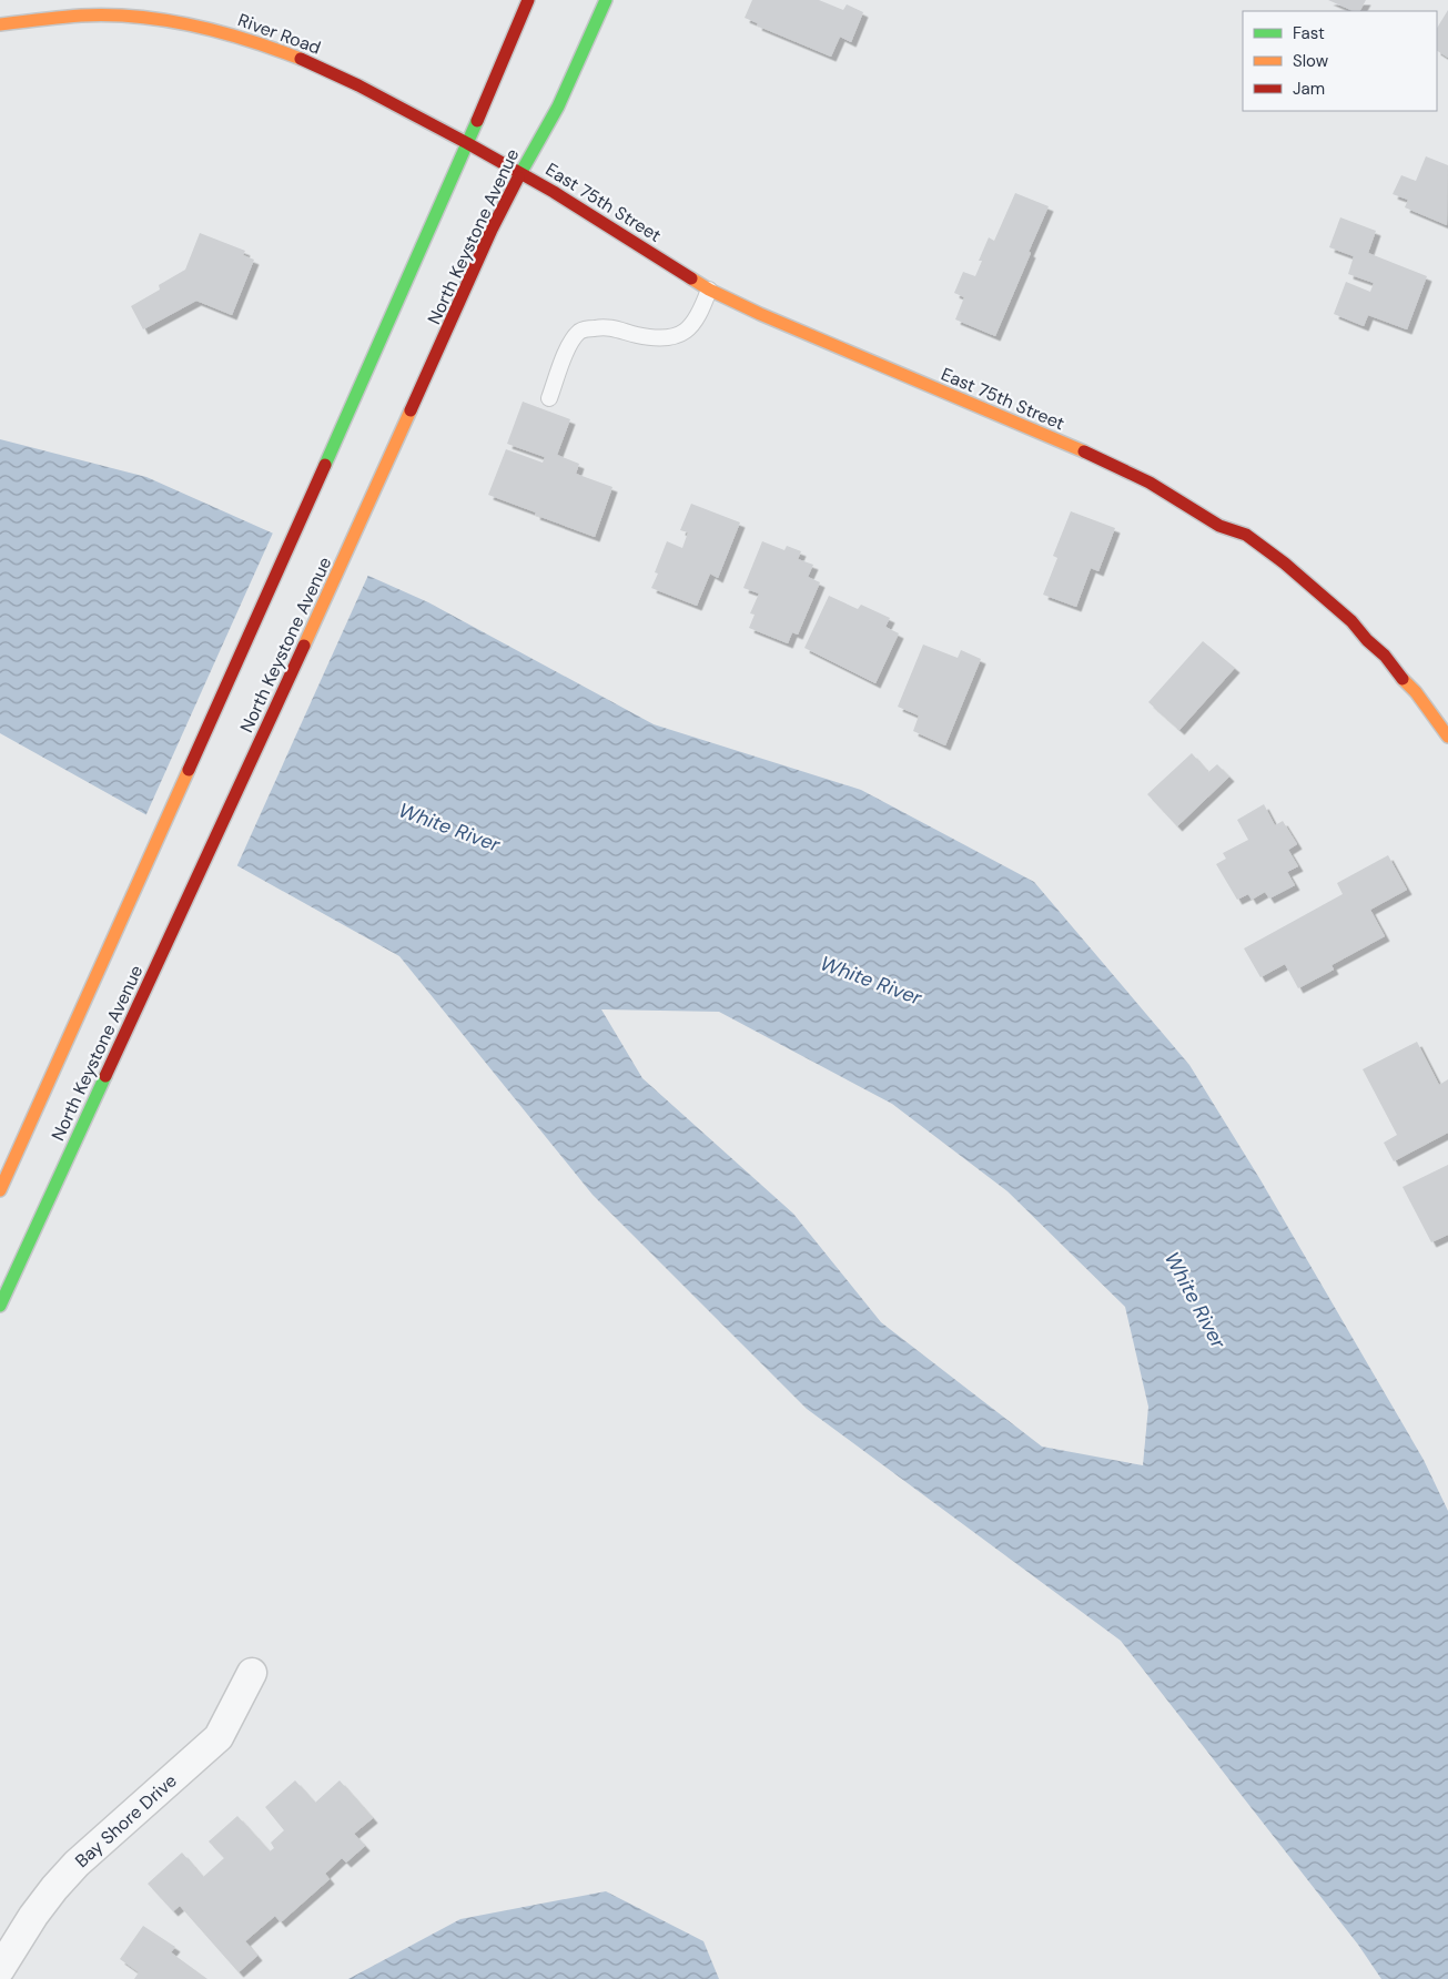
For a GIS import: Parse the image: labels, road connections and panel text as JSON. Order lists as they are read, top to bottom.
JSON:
{
  "streets": {
    "main road": ["River Road", "East 75th Street", "North Keystone Avenue"],
    "street": ["Bay Shore Drive"]
  },
  "crossings": [
    ["River Road", "East 75th Street"],
    ["River Road", "North Keystone Avenue"],
    ["East 75th Street", "North Keystone Avenue"]
  ],
  "water": ["White River"],
  "legend": ["Fast", "Slow", "Jam"]
}
